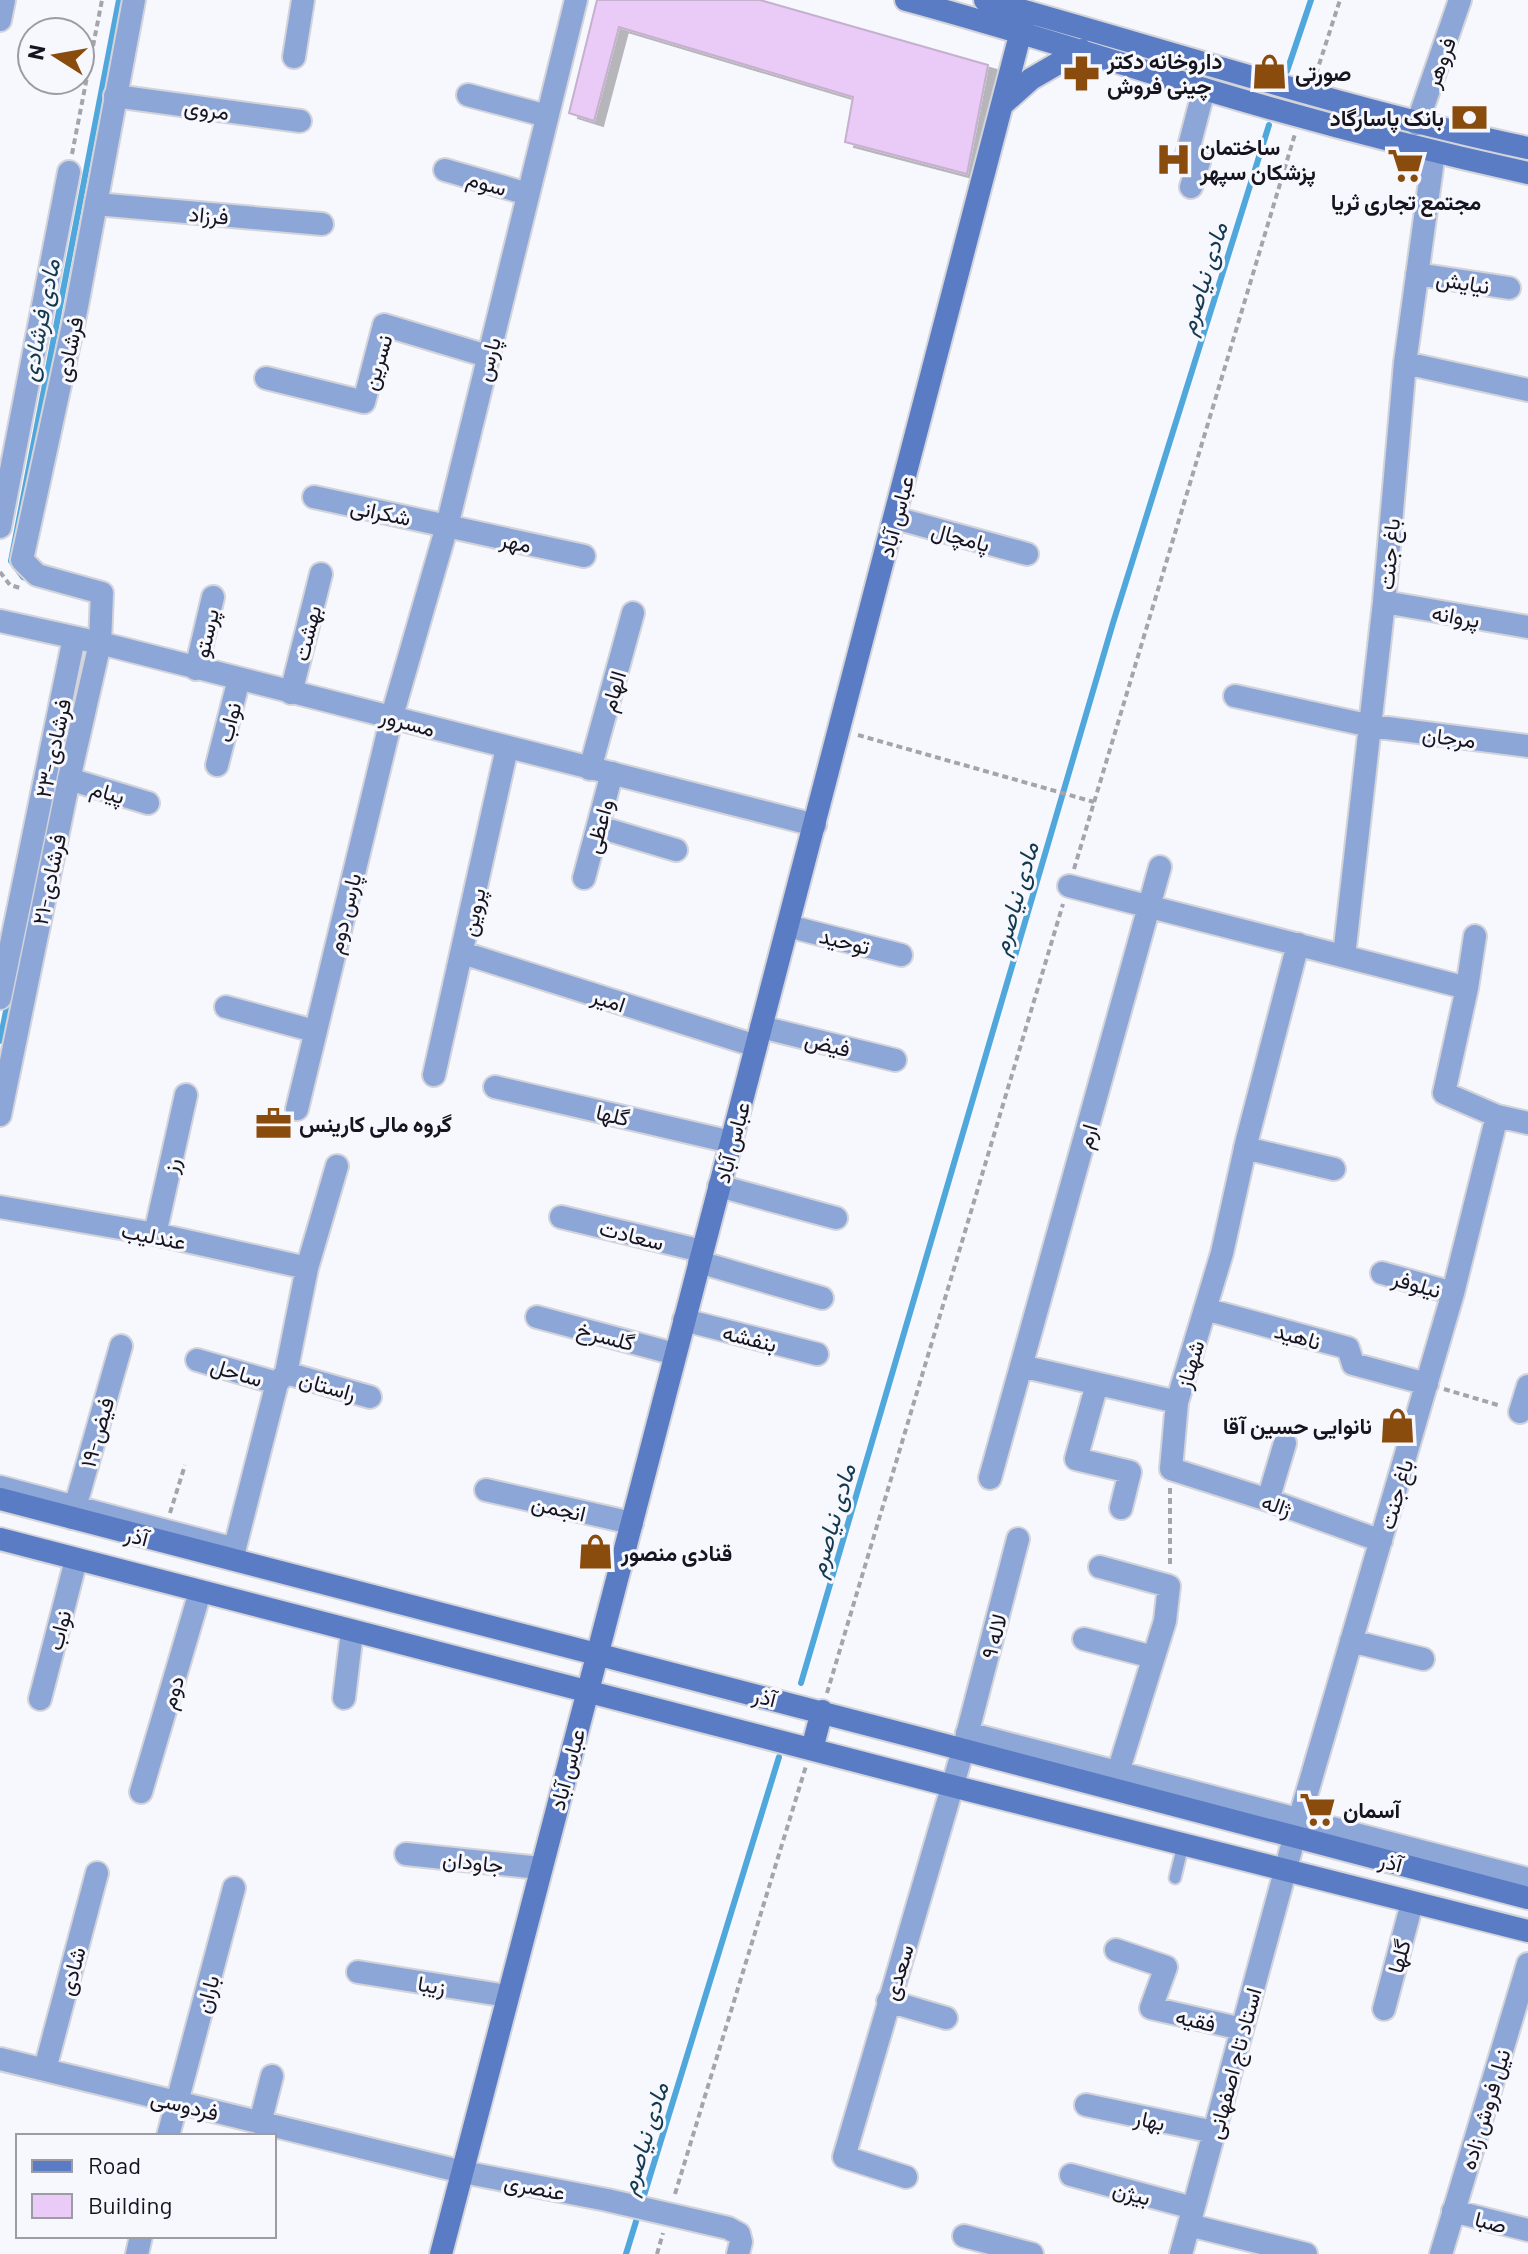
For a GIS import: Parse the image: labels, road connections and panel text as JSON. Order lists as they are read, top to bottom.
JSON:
{
  "streets": {
    "main road": ["عباس آباد", "آذر"],
    "street": [
      "فروهر",
      "مروی",
      "سوم",
      "فرزاد",
      "نیایش",
      "فرشادی",
      "پارس",
      "نسرین",
      "شکرانی",
      "پامچال",
      "مهر",
      "باغ جنت",
      "پروانه",
      "پرستو",
      "بهشت",
      "الهام",
      "مسرور",
      "نواب",
      "مرجان",
      "۲۳-فرشادی",
      "پیام",
      "واعظی",
      "۲۱-فرشادی",
      "پروین",
      "پارس دوم",
      "توحید",
      "امیر",
      "فیض",
      "گلها",
      "ارم",
      "رز",
      "سعادت",
      "عندلیب",
      "نیلوفر",
      "گلسرخ",
      "ناهید",
      "بنفشه",
      "شهناز",
      "ساحل",
      "راستان",
      "۱۹-فیض",
      "ژاله",
      "انجمن",
      "۹ لاله",
      "دوم",
      "جاودان",
      "شادی",
      "سعدی",
      "زیبا",
      "باران",
      "فقیه",
      "استاد تاج اصفهانی",
      "فردوسی",
      "نیل فروش زاده",
      "بهار",
      "عنصری",
      "بیژن",
      "صبا"
    ]
  },
  "crossings": [
    ["مروی", "فرشادی"],
    ["سوم", "پارس"],
    ["فرزاد", "فرشادی"],
    ["نیایش", "باغ جنت"],
    ["فرشادی", "مسرور"],
    ["فرشادی", "۲۱-فرشادی"],
    ["پارس", "نسرین"],
    ["پارس", "شکرانی"],
    ["پارس", "مهر"],
    ["پارس", "مسرور"],
    ["پارس", "پارس دوم"],
    ["شکرانی", "مهر"],
    ["عباس آباد", "پامچال"],
    ["عباس آباد", "مسرور"],
    ["عباس آباد", "توحید"],
    ["عباس آباد", "امیر"],
    ["عباس آباد", "فیض"],
    ["عباس آباد", "گلها"],
    ["عباس آباد", "سعادت"],
    ["عباس آباد", "گلسرخ"],
    ["عباس آباد", "بنفشه"],
    ["عباس آباد", "انجمن"],
    ["عباس آباد", "آذر"],
    ["عباس آباد", "جاودان"],
    ["عباس آباد", "زیبا"],
    ["عباس آباد", "فردوسی"],
    ["عباس آباد", "عنصری"],
    ["باغ جنت", "پروانه"],
    ["باغ جنت", "مرجان"],
    ["باغ جنت", "نیلوفر"],
    ["باغ جنت", "ناهید"],
    ["باغ جنت", "ژاله"],
    ["باغ جنت", "آذر"],
    ["باغ جنت", "استاد تاج اصفهانی"],
    ["پرستو", "مسرور"],
    ["بهشت", "مسرور"],
    ["الهام", "مسرور"],
    ["مسرور", "نواب"],
    ["مسرور", "۲۳-فرشادی"],
    ["مسرور", "واعظی"],
    ["مسرور", "۲۱-فرشادی"],
    ["مسرور", "پروین"],
    ["مسرور", "پارس دوم"],
    ["نواب", "آذر"],
    ["پیام", "۲۱-فرشادی"],
    ["پروین", "امیر"],
    ["امیر", "فیض"],
    ["گلها", "آذر"],
    ["رز", "عندلیب"],
    ["ناهید", "شهناز"],
    ["شهناز", "ژاله"],
    ["ساحل", "راستان"],
    ["۱۹-فیض", "آذر"],
    ["آذر", "۹ لاله"],
    ["آذر", "دوم"],
    ["آذر", "سعدی"],
    ["آذر", "استاد تاج اصفهانی"],
    ["۹ لاله", "سعدی"],
    ["شادی", "فردوسی"],
    ["باران", "فردوسی"],
    ["فقیه", "استاد تاج اصفهانی"],
    ["استاد تاج اصفهانی", "بهار"],
    ["استاد تاج اصفهانی", "بیژن"],
    ["فردوسی", "عنصری"],
    ["نیل فروش زاده", "صبا"]
  ],
  "water": ["مادی نیاصرم", "مادی فرشادی"],
  "places": {
    "shop": ["صورتی", "نانوایی حسین آقا", "قنادی منصور"],
    "pharmacy": ["داروخانه دکتر چینی فروش"],
    "bank": ["بانک پاسارگاد"],
    "hospital": ["ساختمان پزشکان سپهر"],
    "supermarket": ["مجتمع تجاری ثریا", "آسمان"],
    "office": ["گروه مالی کارینس"]
  },
  "legend": ["Road", "Building"],
  "north": "left"
}
